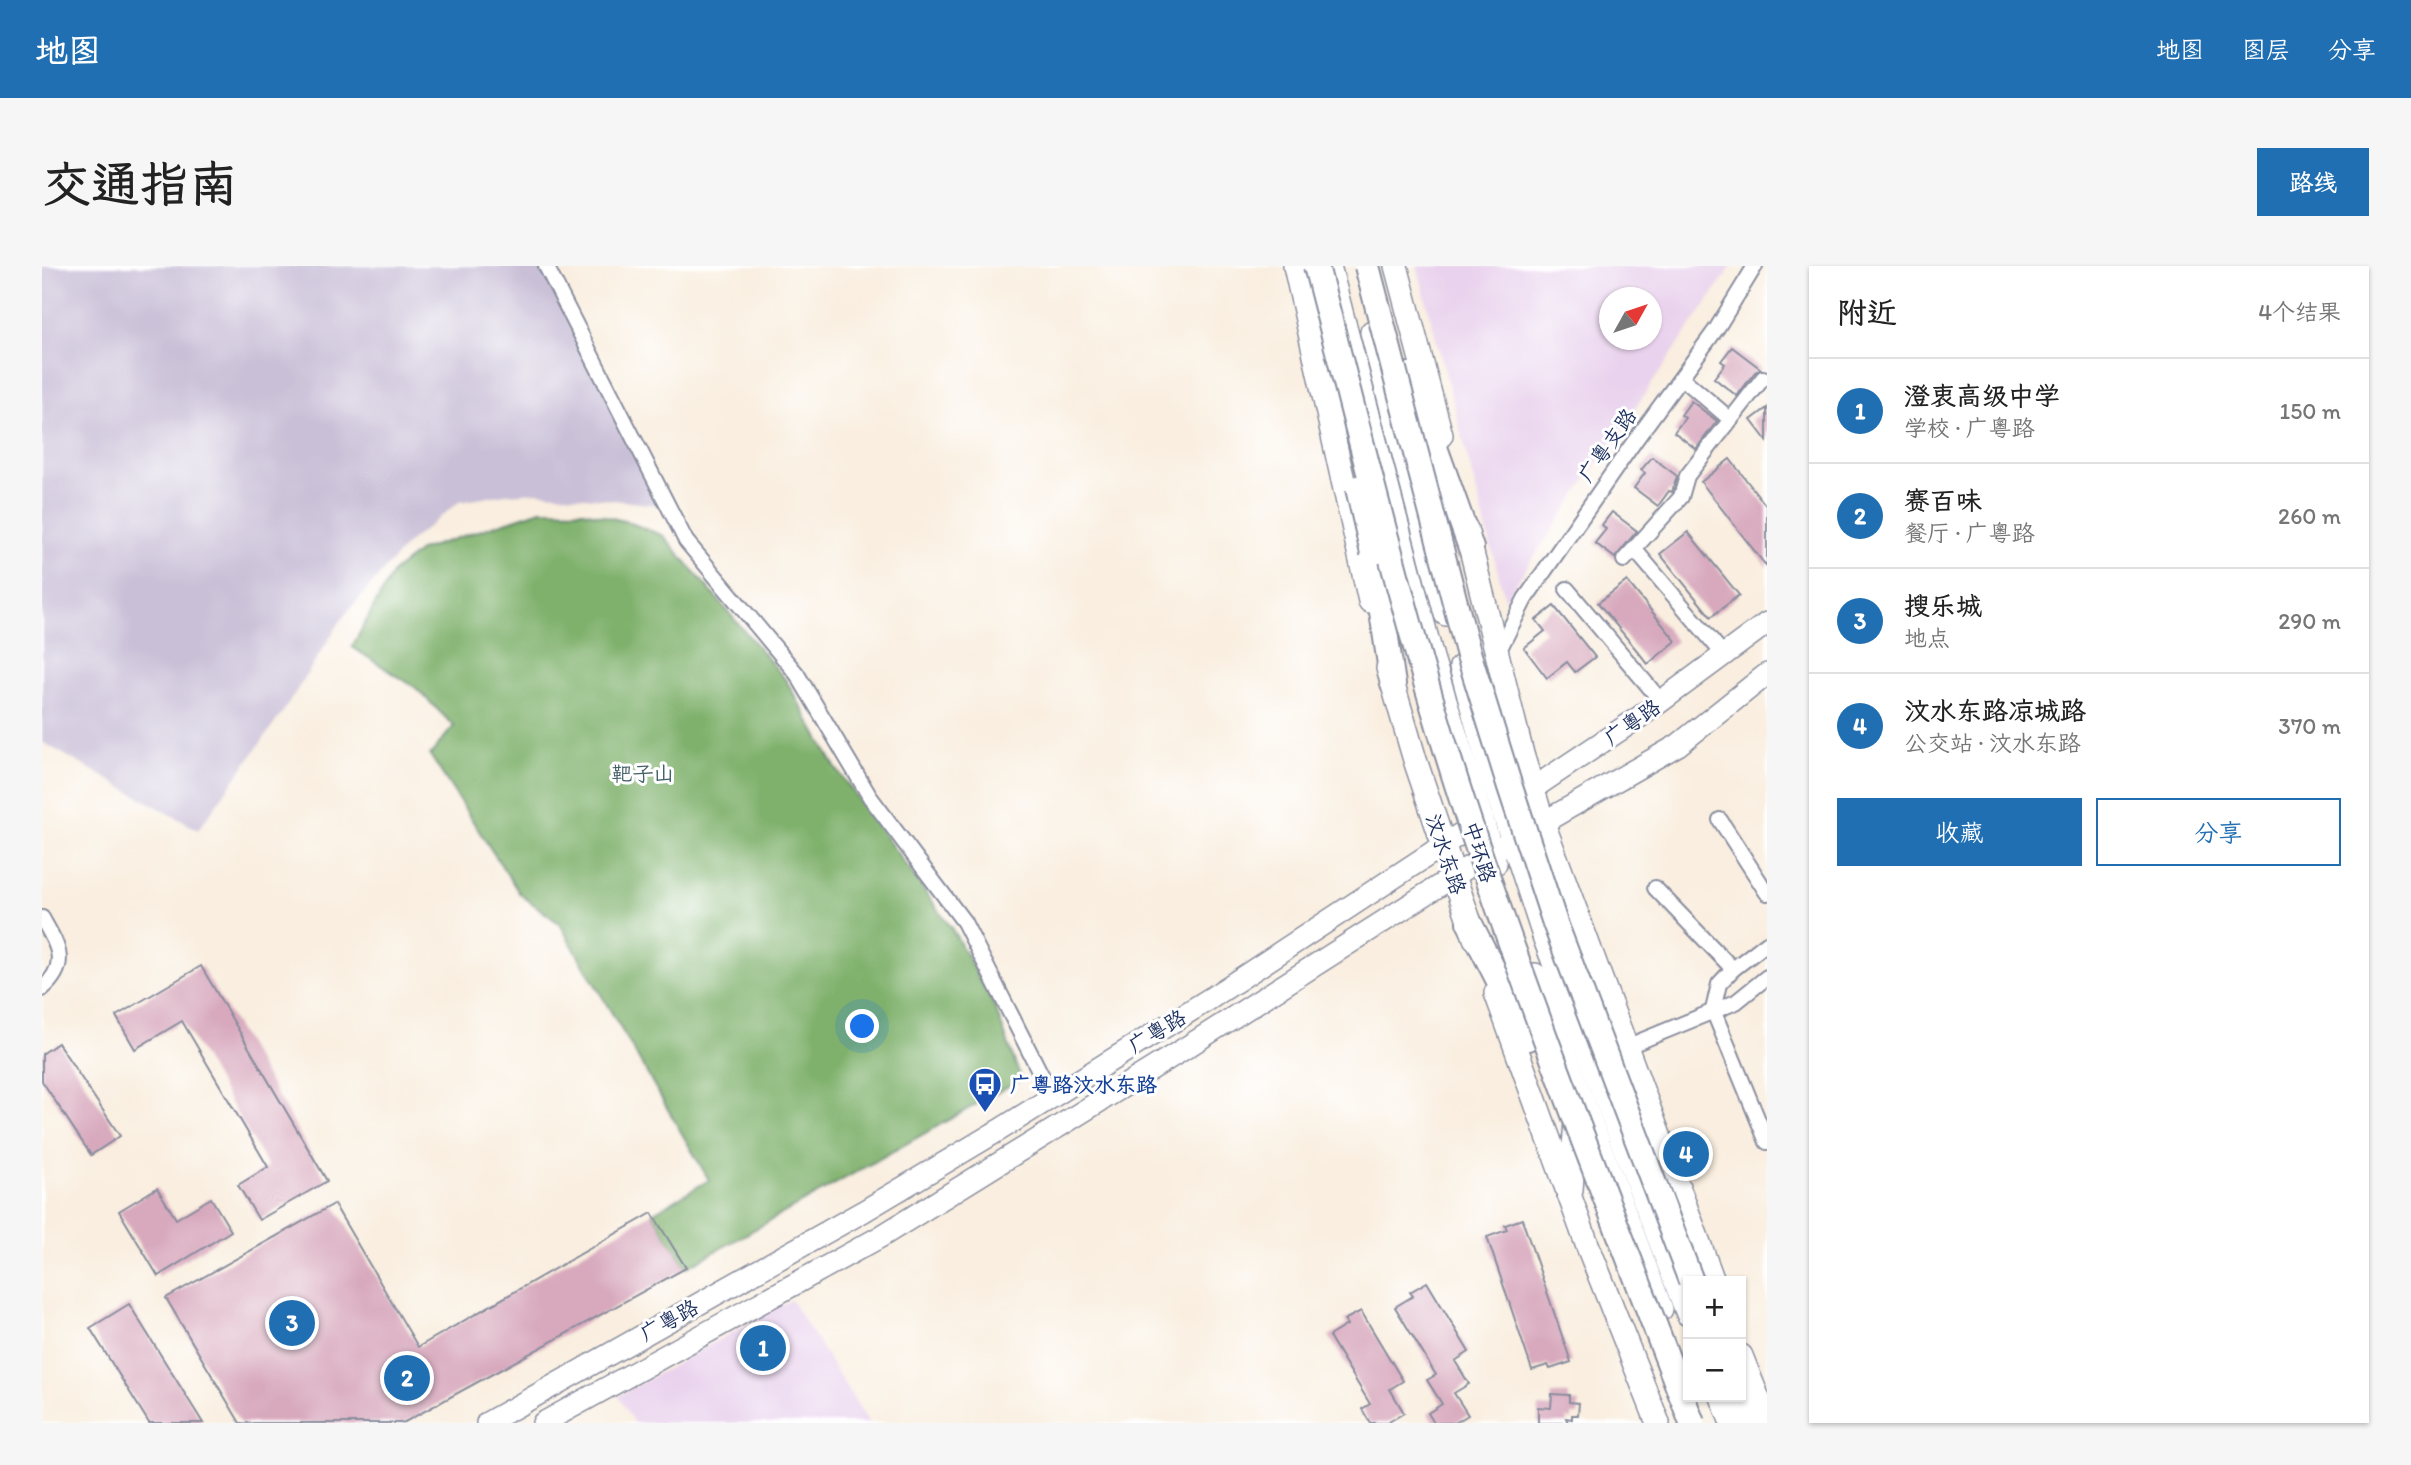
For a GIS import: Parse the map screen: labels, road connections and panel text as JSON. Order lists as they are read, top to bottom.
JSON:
{
  "streets": {
    "highway": ["中环路"],
    "main road": ["广粤路", "汶水东路"],
    "street": ["广粤支路"]
  },
  "crossings": [
    ["广粤路", "汶水东路"]
  ],
  "parks": ["靶子山"],
  "places": {
    "bus stop": ["广粤路汶水东路"]
  },
  "north": "top right",
  "page": {
    "header": "地图",
    "nav": ["地图", "图层", "分享"],
    "buttons": [
      "路线",
      ["收藏", "分享"]
    ],
    "title": "交通指南",
    "heading": ["附近", "4个结果"],
    "list": [
      {
        "mark": "1",
        "name": "澄衷高级中学",
        "note": "学校 · 广粤路",
        "value": "150 m"
      },
      {
        "mark": "2",
        "name": "赛百味",
        "note": "餐厅 · 广粤路",
        "value": "260 m"
      },
      {
        "mark": "3",
        "name": "搜乐城",
        "note": "地点",
        "value": "290 m"
      },
      {
        "mark": "4",
        "name": "汶水东路凉城路",
        "note": "公交站 · 汶水东路",
        "value": "370 m"
      }
    ],
    "pins": [
      "4",
      "3",
      "1",
      "2"
    ],
    "map_buttons": ["+", "−"]
  }
}
